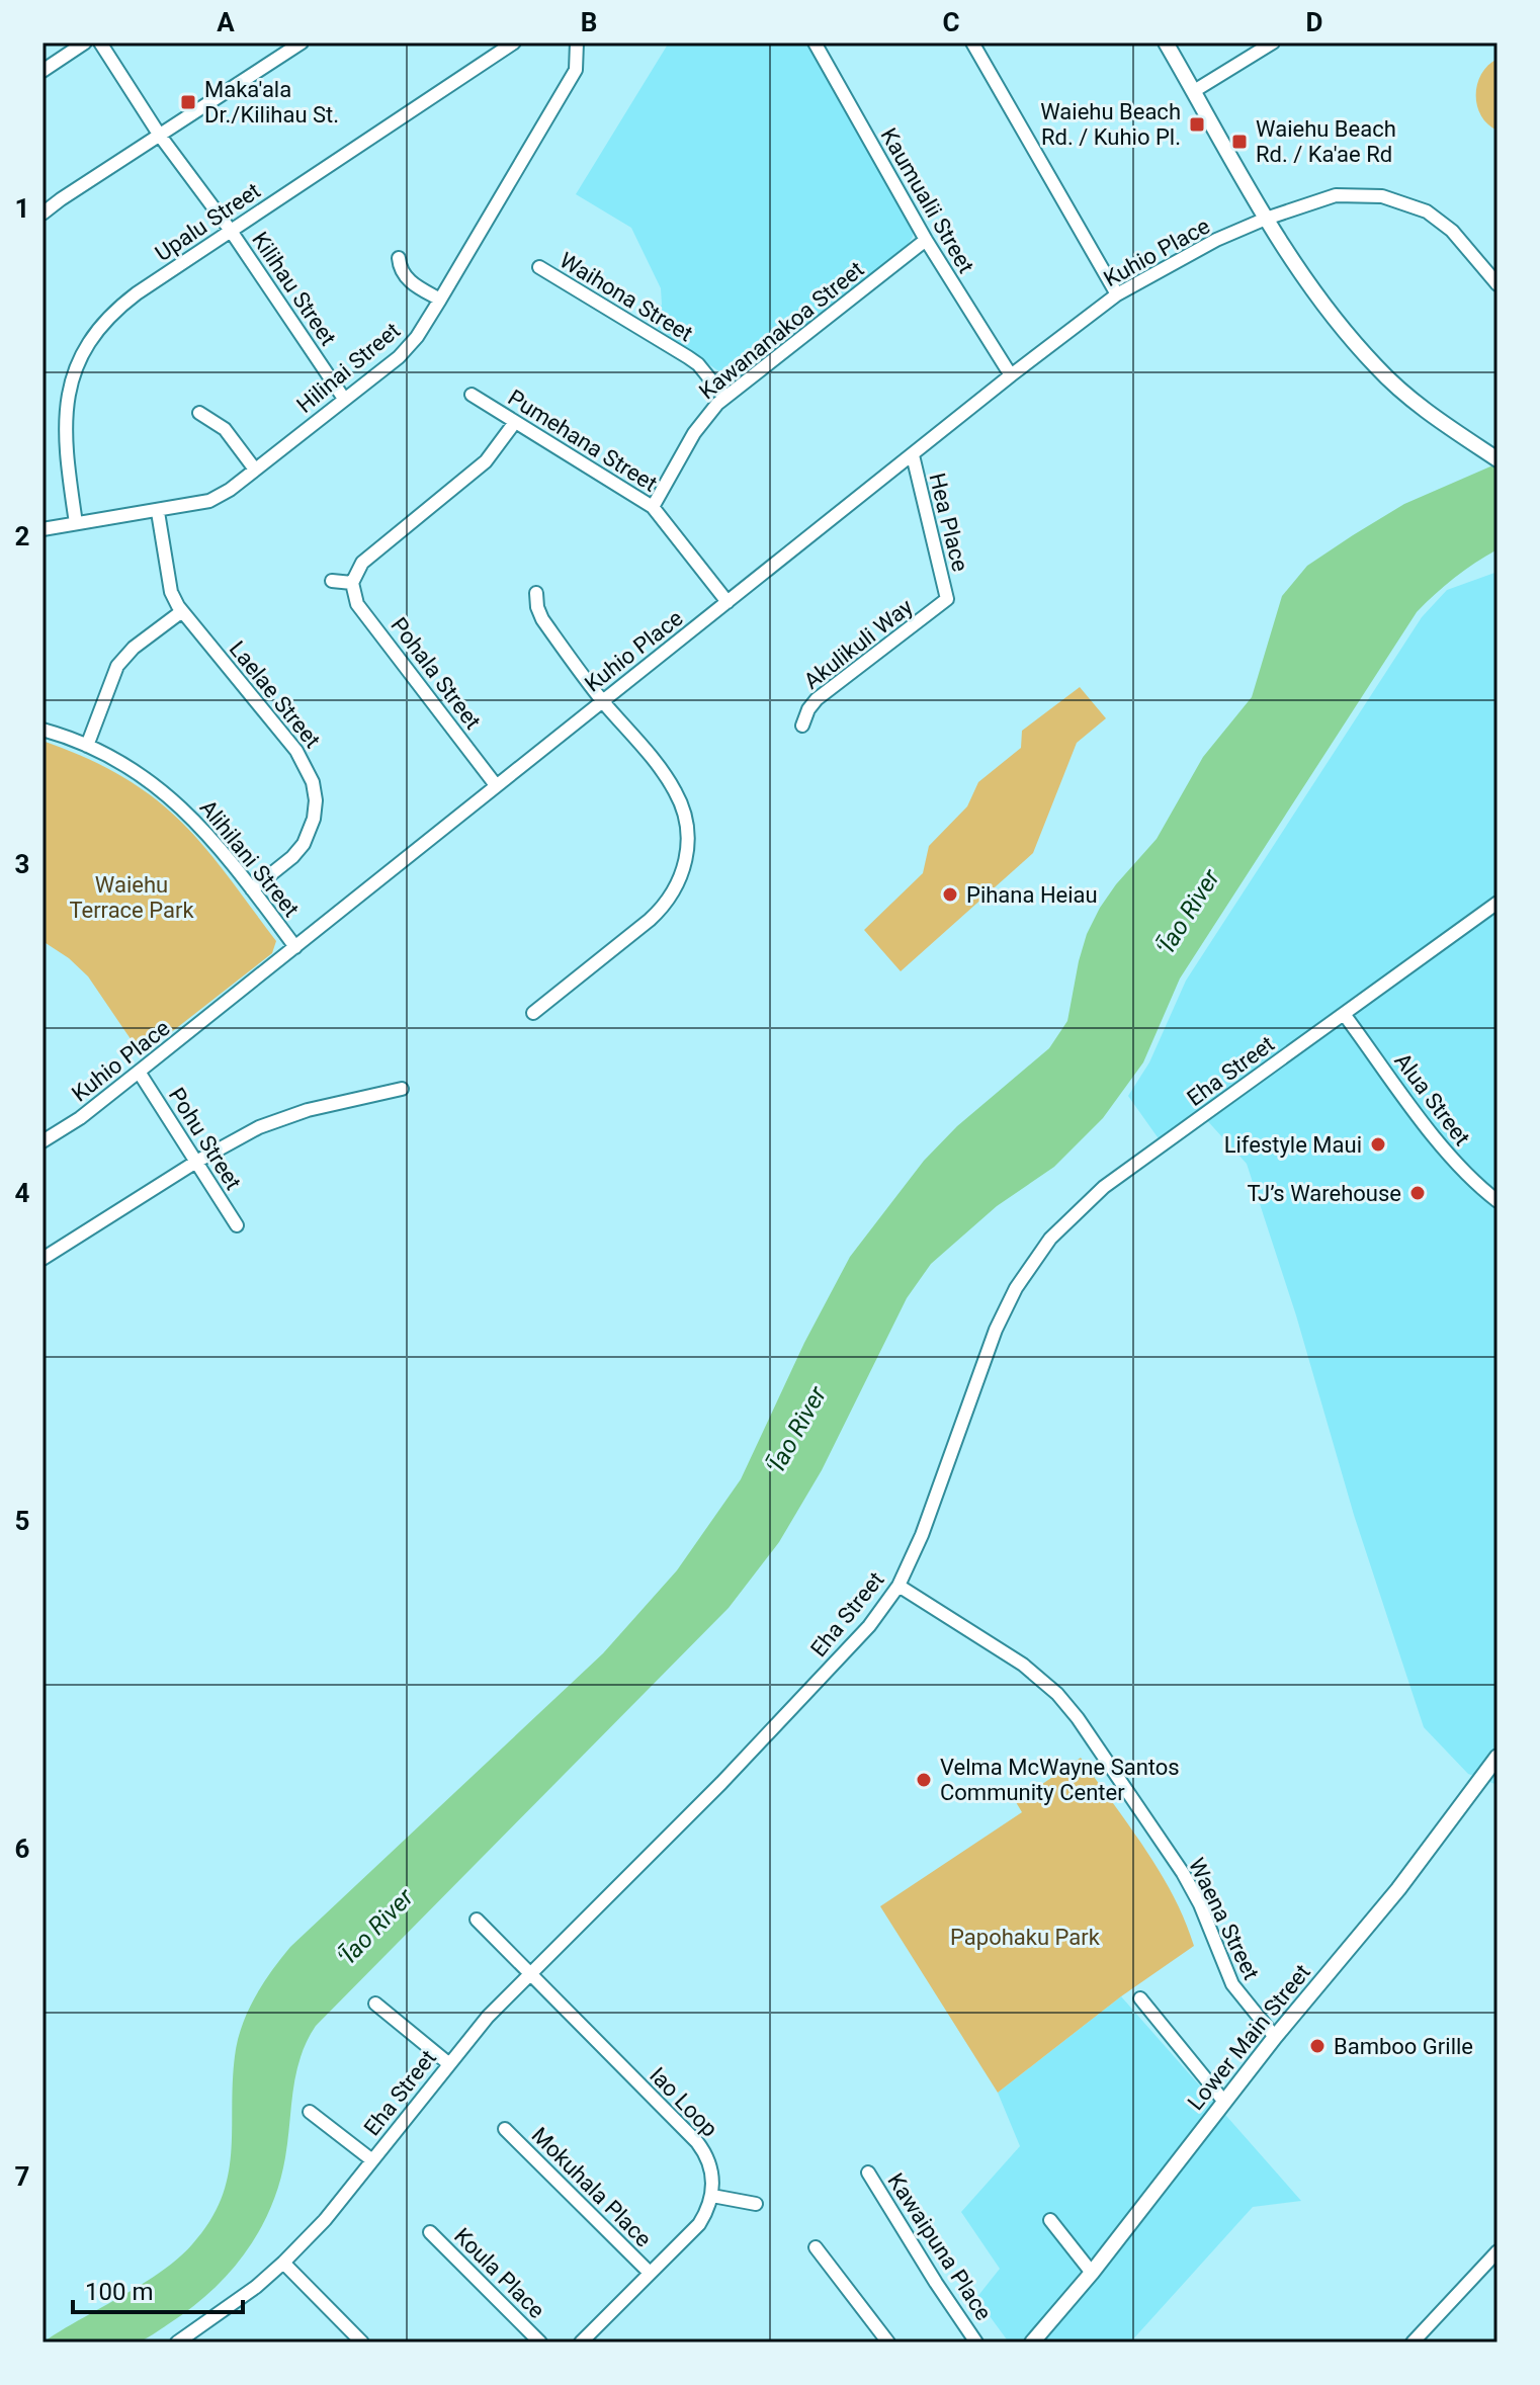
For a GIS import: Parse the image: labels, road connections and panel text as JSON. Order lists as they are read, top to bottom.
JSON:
{
  "streets": {
    "street": [
      "Kaumualii Street",
      "Upalu Street",
      "Kuhio Place",
      "Kilihau Street",
      "Waihona Street",
      "Kawananakoa Street",
      "Hilinai Street",
      "Pumehana Street",
      "Hea Place",
      "Akulikuli Way",
      "Pohala Street",
      "Laelae Street",
      "Alihilani Street",
      "Eha Street",
      "Alua Street",
      "Pohu Street",
      "Waena Street",
      "Lower Main Street",
      "Iao Loop",
      "Mokuhala Place",
      "Kawaipuna Place",
      "Koula Place"
    ]
  },
  "crossings": [
    ["Kaumualii Street", "Kuhio Place"],
    ["Kaumualii Street", "Kawananakoa Street"],
    ["Upalu Street", "Kilihau Street"],
    ["Upalu Street", "Hilinai Street"],
    ["Kuhio Place", "Pumehana Street"],
    ["Kuhio Place", "Hea Place"],
    ["Kuhio Place", "Pohala Street"],
    ["Kuhio Place", "Alihilani Street"],
    ["Kuhio Place", "Pohu Street"],
    ["Kilihau Street", "Hilinai Street"],
    ["Waihona Street", "Kawananakoa Street"],
    ["Kawananakoa Street", "Pumehana Street"],
    ["Hilinai Street", "Laelae Street"],
    ["Hea Place", "Akulikuli Way"],
    ["Laelae Street", "Alihilani Street"],
    ["Eha Street", "Alua Street"],
    ["Eha Street", "Waena Street"],
    ["Eha Street", "Iao Loop"],
    ["Waena Street", "Lower Main Street"]
  ],
  "water": ["ʻĪao River"],
  "parks": ["Waiehu Terrace Park", "Papohaku Park"],
  "places": {
    "transit": ["Maka'ala Dr./Kilihau St.", "Waiehu Beach Rd. / Kuhio Pl.", "Waiehu Beach Rd. / Ka'ae Rd"],
    "other": [
      "Pihana Heiau",
      "Lifestyle Maui",
      "TJ’s Warehouse",
      "Velma McWayne Santos Community Center",
      "Bamboo Grille"
    ]
  },
  "scale_bar": "100 m",
  "grid": {
    "columns": [
      "A",
      "B",
      "C",
      "D"
    ],
    "rows": [
      "1",
      "2",
      "3",
      "4",
      "5",
      "6",
      "7"
    ]
  }
}
